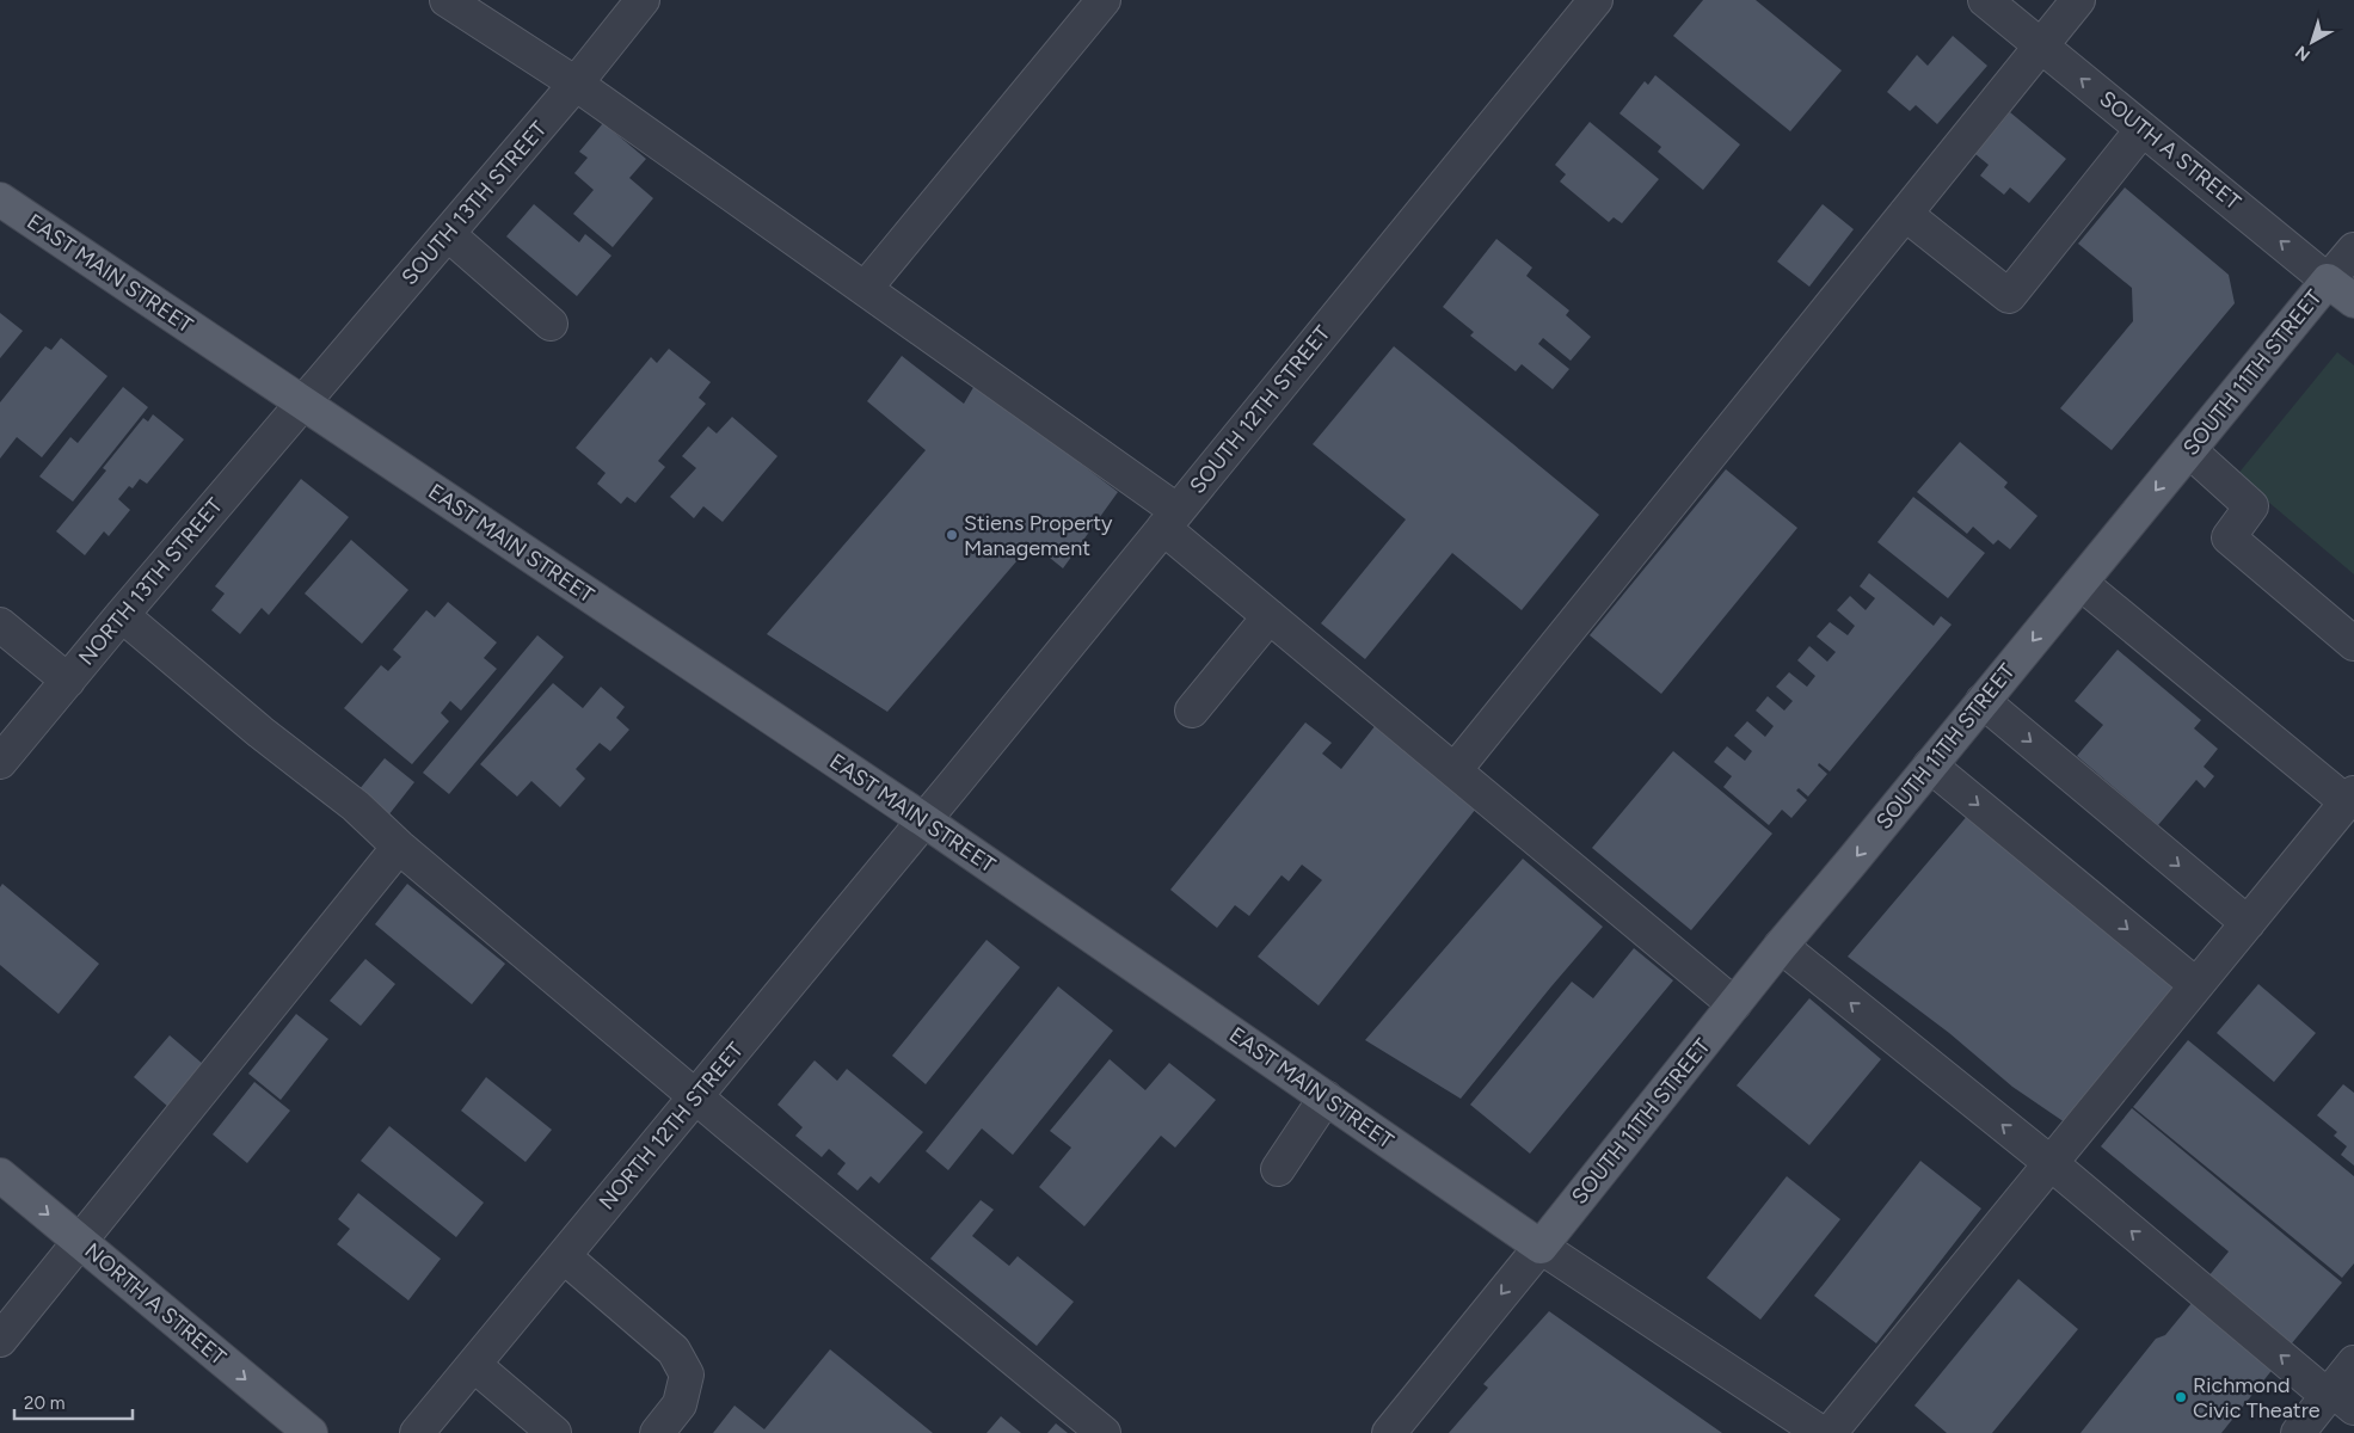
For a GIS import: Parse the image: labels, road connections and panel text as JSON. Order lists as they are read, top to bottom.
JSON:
{
  "streets": {
    "main road": [
      "SOUTH A STREET",
      "EAST MAIN STREET",
      "SOUTH 11TH STREET",
      "NORTH A STREET"
    ],
    "street": [
      "SOUTH 13TH STREET",
      "SOUTH 12TH STREET",
      "NORTH 13TH STREET",
      "NORTH 12TH STREET"
    ]
  },
  "crossings": [
    ["SOUTH A STREET", "SOUTH 11TH STREET"],
    ["SOUTH 13TH STREET", "EAST MAIN STREET"],
    ["SOUTH 13TH STREET", "NORTH 13TH STREET"],
    ["EAST MAIN STREET", "SOUTH 11TH STREET"],
    ["EAST MAIN STREET", "SOUTH 12TH STREET"],
    ["EAST MAIN STREET", "NORTH 13TH STREET"],
    ["EAST MAIN STREET", "NORTH 12TH STREET"],
    ["SOUTH 12TH STREET", "NORTH 12TH STREET"]
  ],
  "one_way": ["SOUTH A STREET", "SOUTH 11TH STREET", "NORTH A STREET"],
  "places": ["Stiens Property Management", "Richmond Civic Theatre"],
  "scale_bar": "20 m",
  "north": "bottom left"
}
